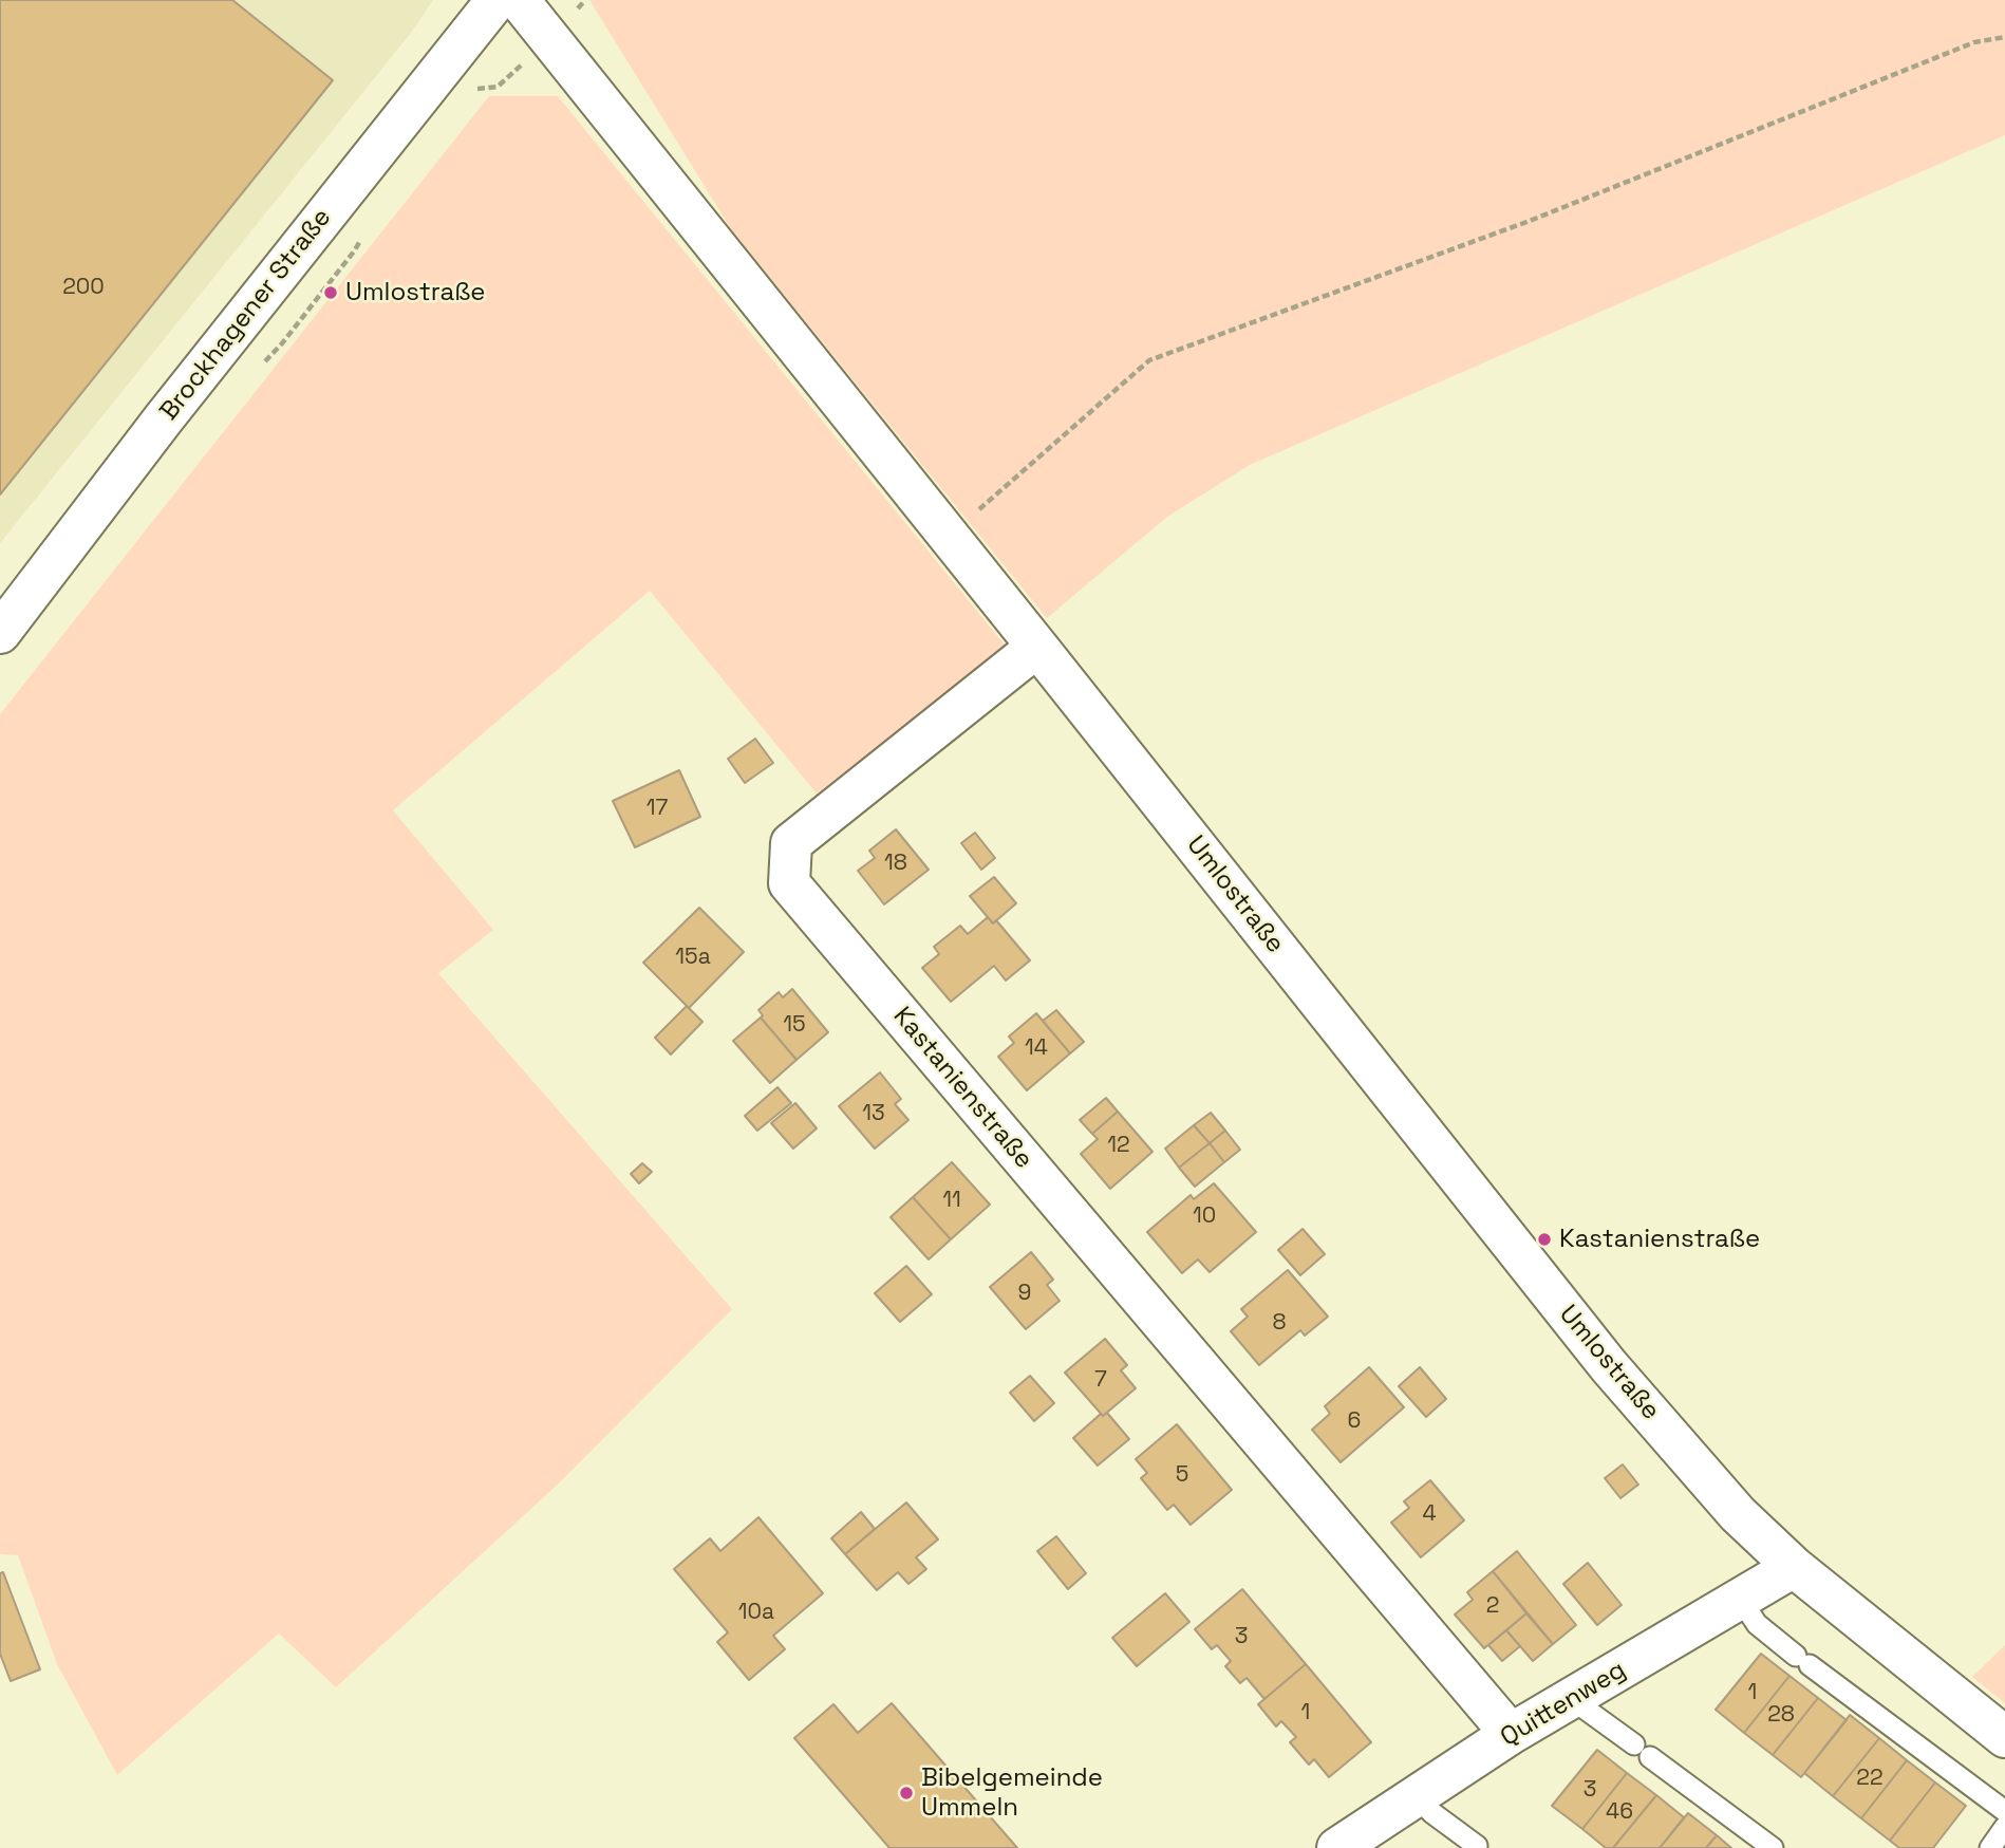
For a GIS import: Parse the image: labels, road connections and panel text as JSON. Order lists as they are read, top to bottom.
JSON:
{
  "streets": {
    "street": [
      "Brockhagener Straße",
      "Umlostraße",
      "Kastanienstraße",
      "Quittenweg"
    ]
  },
  "crossings": [
    ["Umlostraße", "Kastanienstraße"],
    ["Umlostraße", "Quittenweg"],
    ["Kastanienstraße", "Quittenweg"]
  ],
  "places": ["Umlostraße", "Kastanienstraße", "Bibelgemeinde Ummeln"],
  "house_numbers": [
    "200",
    "17",
    "18",
    "15a",
    "15",
    "14",
    "13",
    "12",
    "11",
    "10",
    "9",
    "8",
    "7",
    "6",
    "5",
    "4",
    "2",
    "10a",
    "3",
    "1",
    "1",
    "28",
    "22",
    "3",
    "46"
  ]
}
